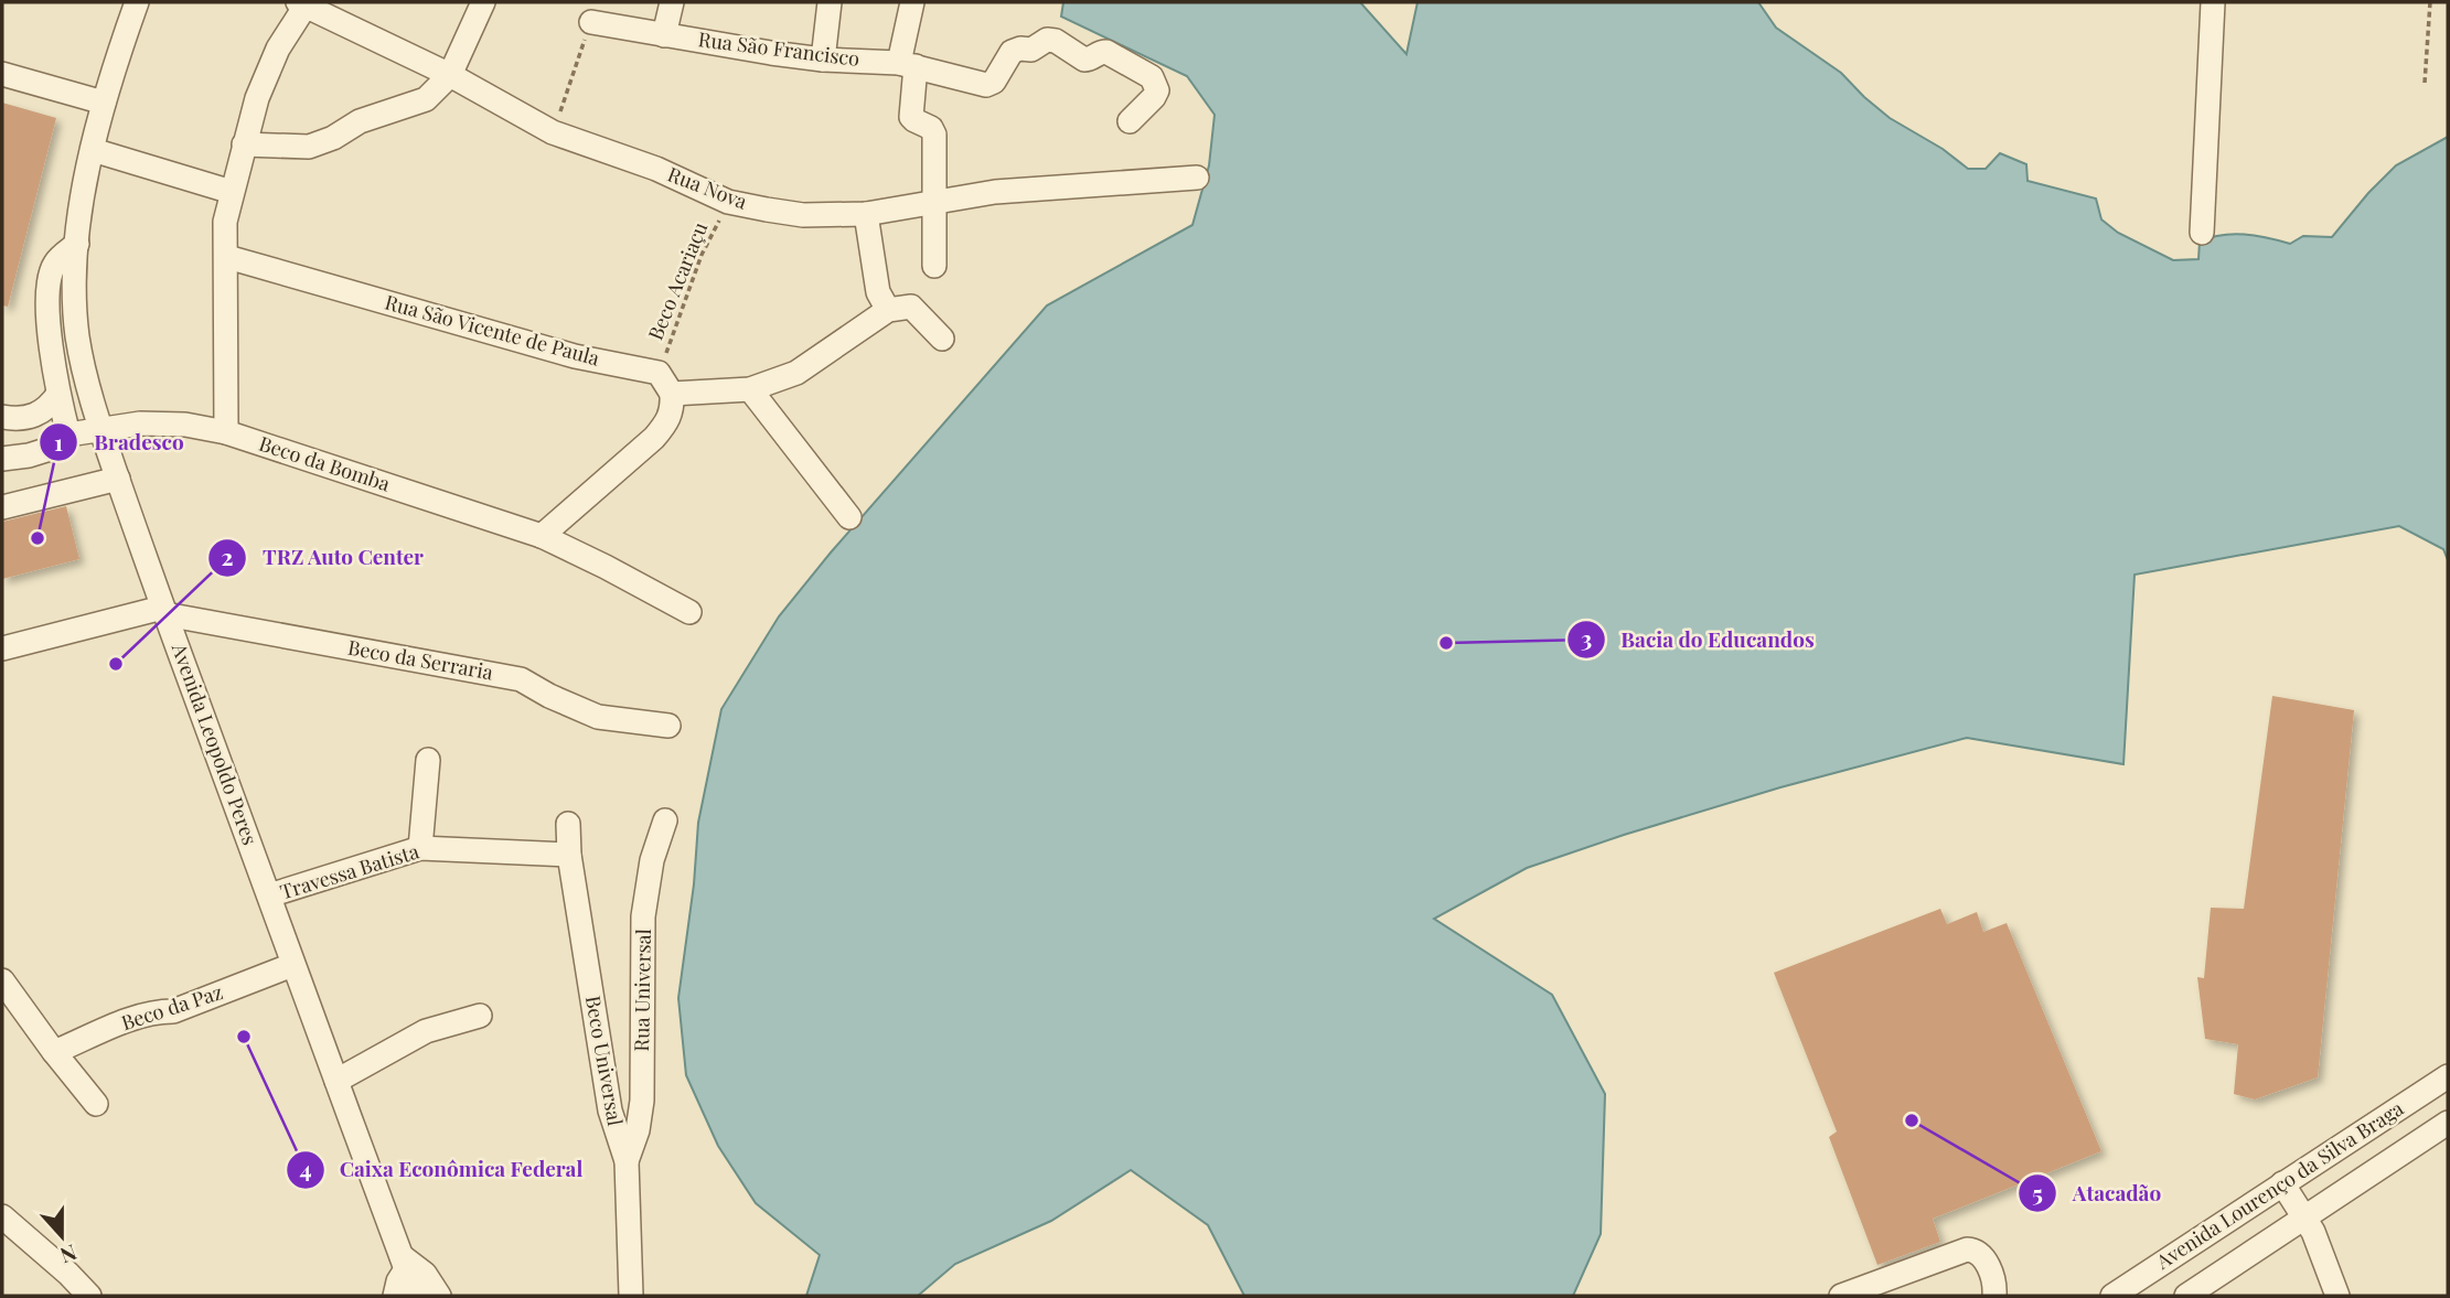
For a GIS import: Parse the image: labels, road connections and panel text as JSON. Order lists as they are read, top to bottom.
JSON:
{
  "streets": {
    "street": [
      "Rua São Francisco",
      "Rua Nova",
      "Rua São Vicente de Paula",
      "Beco da Bomba",
      "Beco da Serraria",
      "Avenida Leopoldo Peres",
      "Travessa Batista",
      "Rua Universal",
      "Beco da Paz",
      "Beco Universal",
      "Avenida Lourenço da Silva Braga"
    ],
    "path": ["Beco Acariaçu"]
  },
  "crossings": [
    ["Rua Nova", "Beco Acariaçu"],
    ["Beco Acariaçu", "Rua São Vicente de Paula"],
    ["Beco da Bomba", "Avenida Leopoldo Peres"],
    ["Beco da Serraria", "Avenida Leopoldo Peres"],
    ["Avenida Leopoldo Peres", "Travessa Batista"],
    ["Avenida Leopoldo Peres", "Beco da Paz"],
    ["Travessa Batista", "Beco Universal"],
    ["Rua Universal", "Beco Universal"]
  ],
  "places": [
    "Bradesco",
    "Bacia do Educandos",
    "TRZ Auto Center",
    "Caixa Econômica Federal",
    "Atacadão"
  ],
  "north": "bottom"
}
